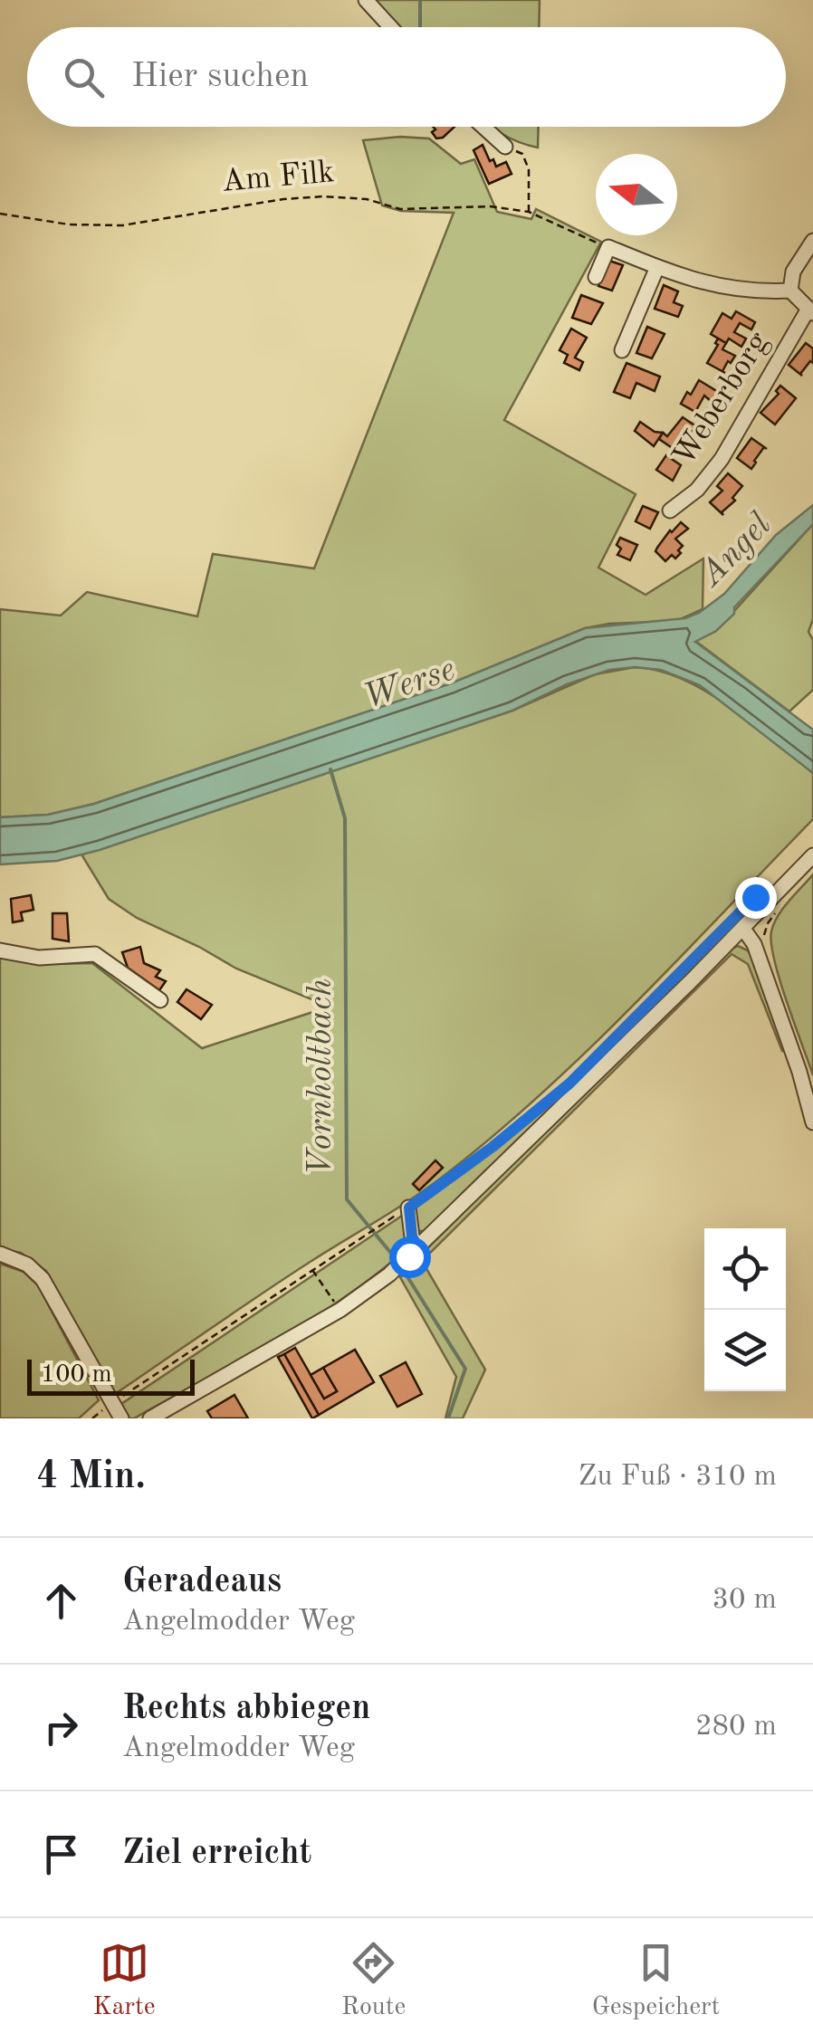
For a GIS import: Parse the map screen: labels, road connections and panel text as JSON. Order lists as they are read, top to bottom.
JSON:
{
  "streets": {
    "street": ["Weberborg"],
    "path": ["Am Filk"]
  },
  "water": ["Angel", "Werse", "Vornholtbach"],
  "scale_bar": "100 m",
  "north": "left",
  "page": {
    "search": "Hier suchen",
    "scale": "100 m",
    "heading": ["4 Min.", "Zu Fuß · 310 m"],
    "list": [
      ["Geradeaus", "Angelmodder Weg", "30 m"],
      ["Rechts abbiegen", "Angelmodder Weg", "280 m"],
      "Ziel erreicht"
    ],
    "nav": ["Karte", "Route", "Gespeichert"]
  }
}
